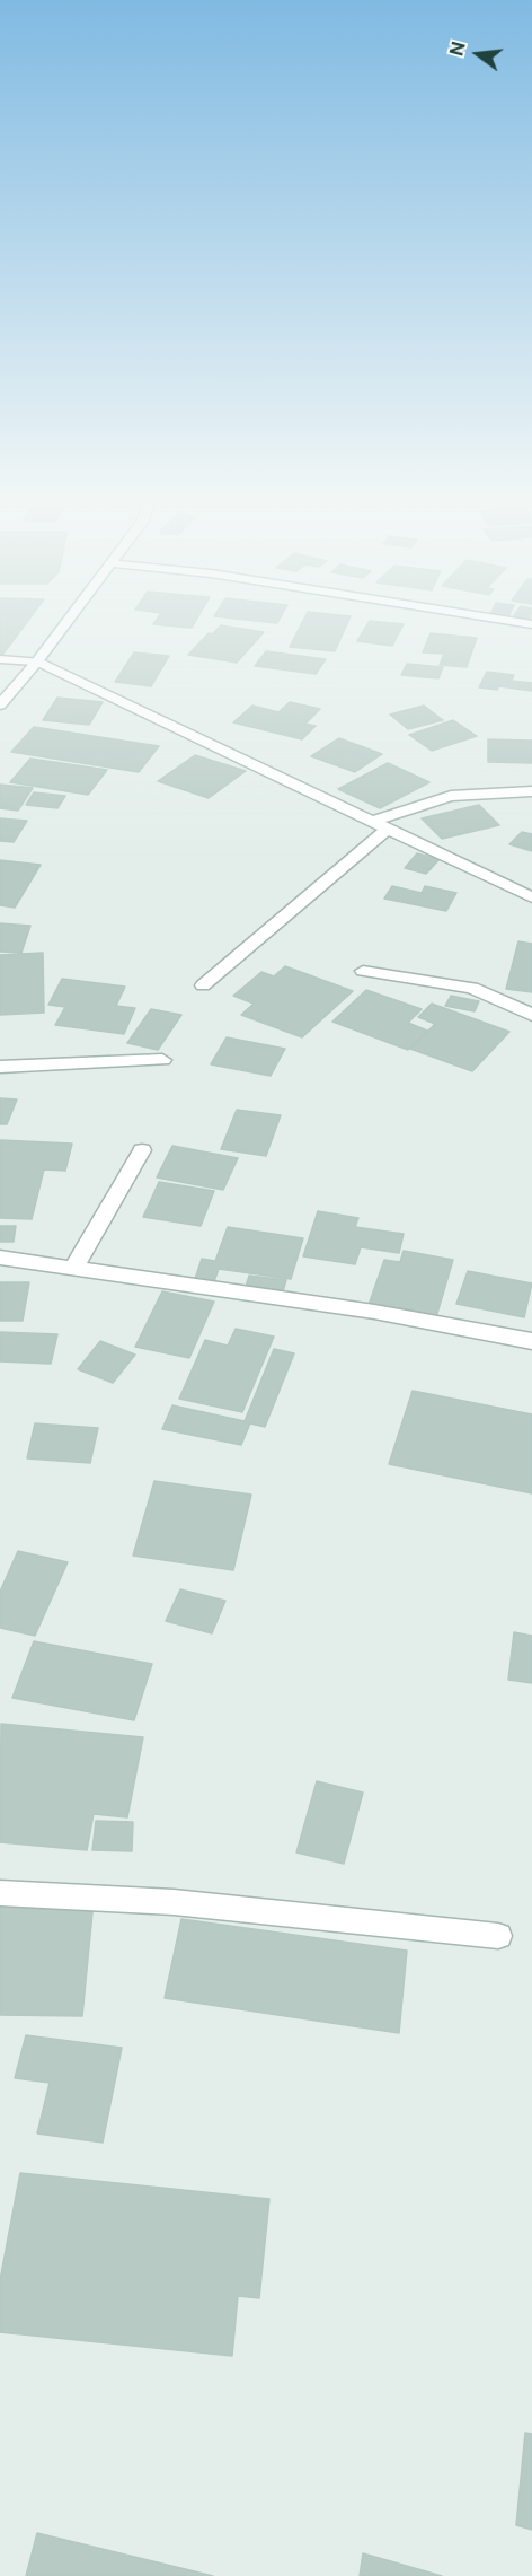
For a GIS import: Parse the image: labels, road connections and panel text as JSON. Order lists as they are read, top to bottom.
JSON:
{
  "north": "left"
}
